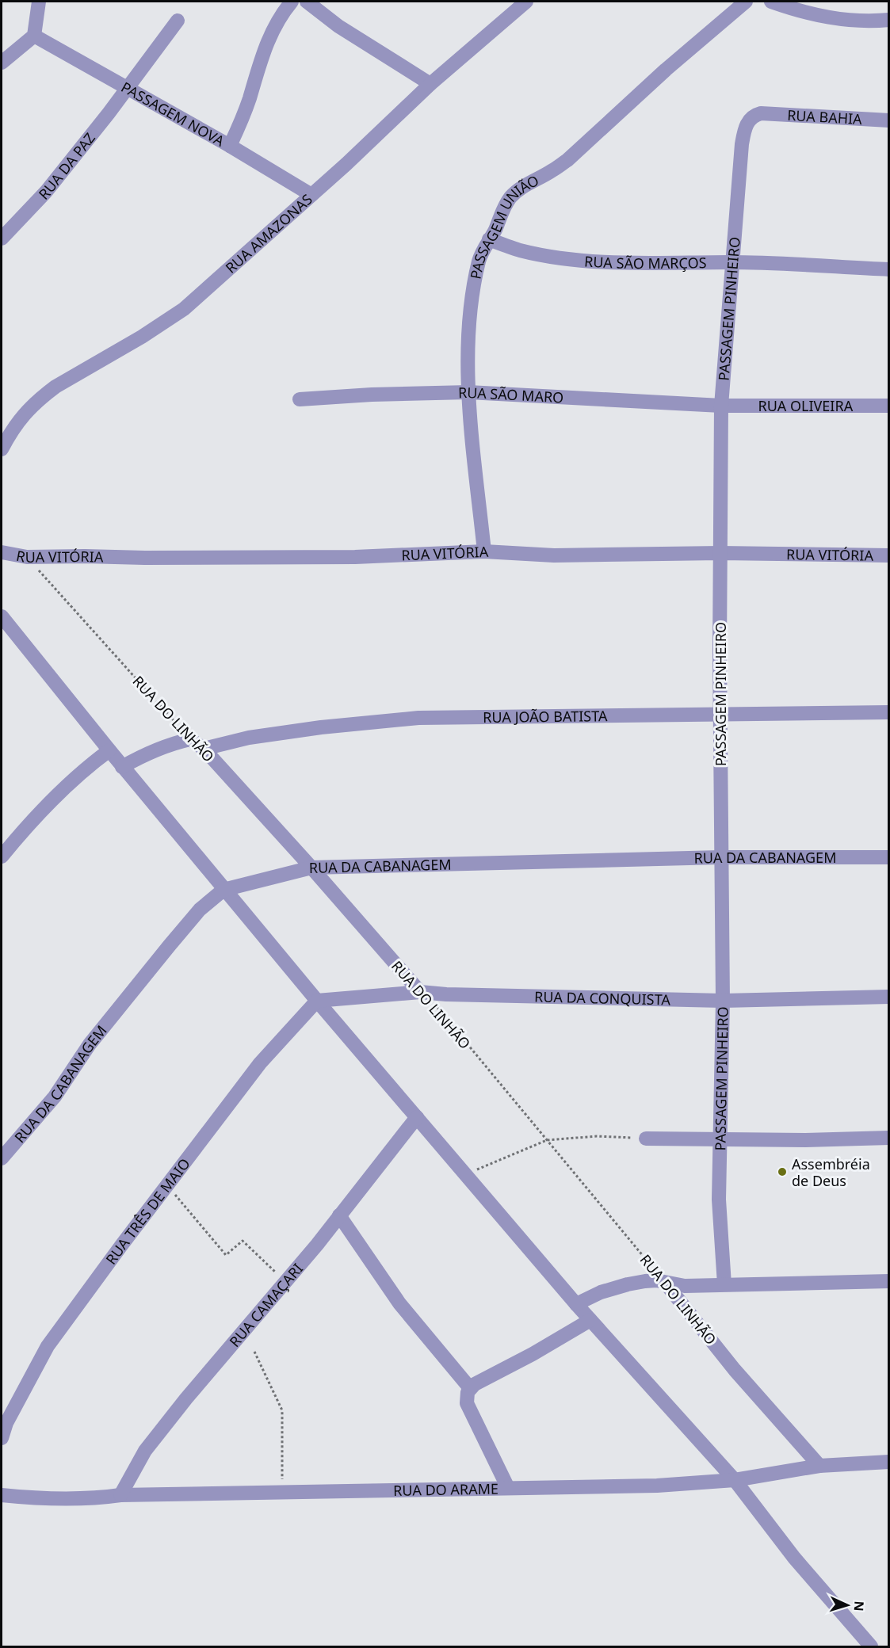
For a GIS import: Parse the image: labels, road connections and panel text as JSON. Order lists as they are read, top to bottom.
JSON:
{
  "streets": {
    "street": [
      "PASSAGEM NOVA",
      "RUA BAHIA",
      "RUA DA PAZ",
      "PASSAGEM UNIÃO",
      "RUA AMAZONAS",
      "RUA SÃO MARÇOS",
      "PASSAGEM PINHEIRO",
      "RUA SÃO MARO",
      "RUA OLIVEIRA",
      "RUA VITÓRIA",
      "RUA JOÃO BATISTA",
      "RUA DO LINHÃO",
      "RUA DA CABANAGEM",
      "RUA DA CONQUISTA",
      "RUA TRÊS DE MAIO",
      "RUA CAMAÇARI",
      "RUA DO ARAME"
    ]
  },
  "crossings": [
    ["PASSAGEM NOVA", "RUA DA PAZ"],
    ["PASSAGEM NOVA", "RUA AMAZONAS"],
    ["RUA BAHIA", "PASSAGEM PINHEIRO"],
    ["PASSAGEM UNIÃO", "RUA SÃO MARÇOS"],
    ["PASSAGEM UNIÃO", "RUA SÃO MARO"],
    ["PASSAGEM UNIÃO", "RUA VITÓRIA"],
    ["RUA SÃO MARÇOS", "PASSAGEM PINHEIRO"],
    ["PASSAGEM PINHEIRO", "RUA SÃO MARO"],
    ["PASSAGEM PINHEIRO", "RUA OLIVEIRA"],
    ["PASSAGEM PINHEIRO", "RUA VITÓRIA"],
    ["PASSAGEM PINHEIRO", "RUA JOÃO BATISTA"],
    ["PASSAGEM PINHEIRO", "RUA DA CABANAGEM"],
    ["PASSAGEM PINHEIRO", "RUA DA CONQUISTA"],
    ["RUA SÃO MARO", "RUA OLIVEIRA"],
    ["RUA VITÓRIA", "RUA DO LINHÃO"],
    ["RUA JOÃO BATISTA", "RUA DO LINHÃO"],
    ["RUA DO LINHÃO", "RUA DA CABANAGEM"],
    ["RUA DO LINHÃO", "RUA DA CONQUISTA"],
    ["RUA DO LINHÃO", "RUA DO ARAME"],
    ["RUA DA CONQUISTA", "RUA TRÊS DE MAIO"],
    ["RUA CAMAÇARI", "RUA DO ARAME"]
  ],
  "places": ["Assembréia de Deus"],
  "north": "right"
}
